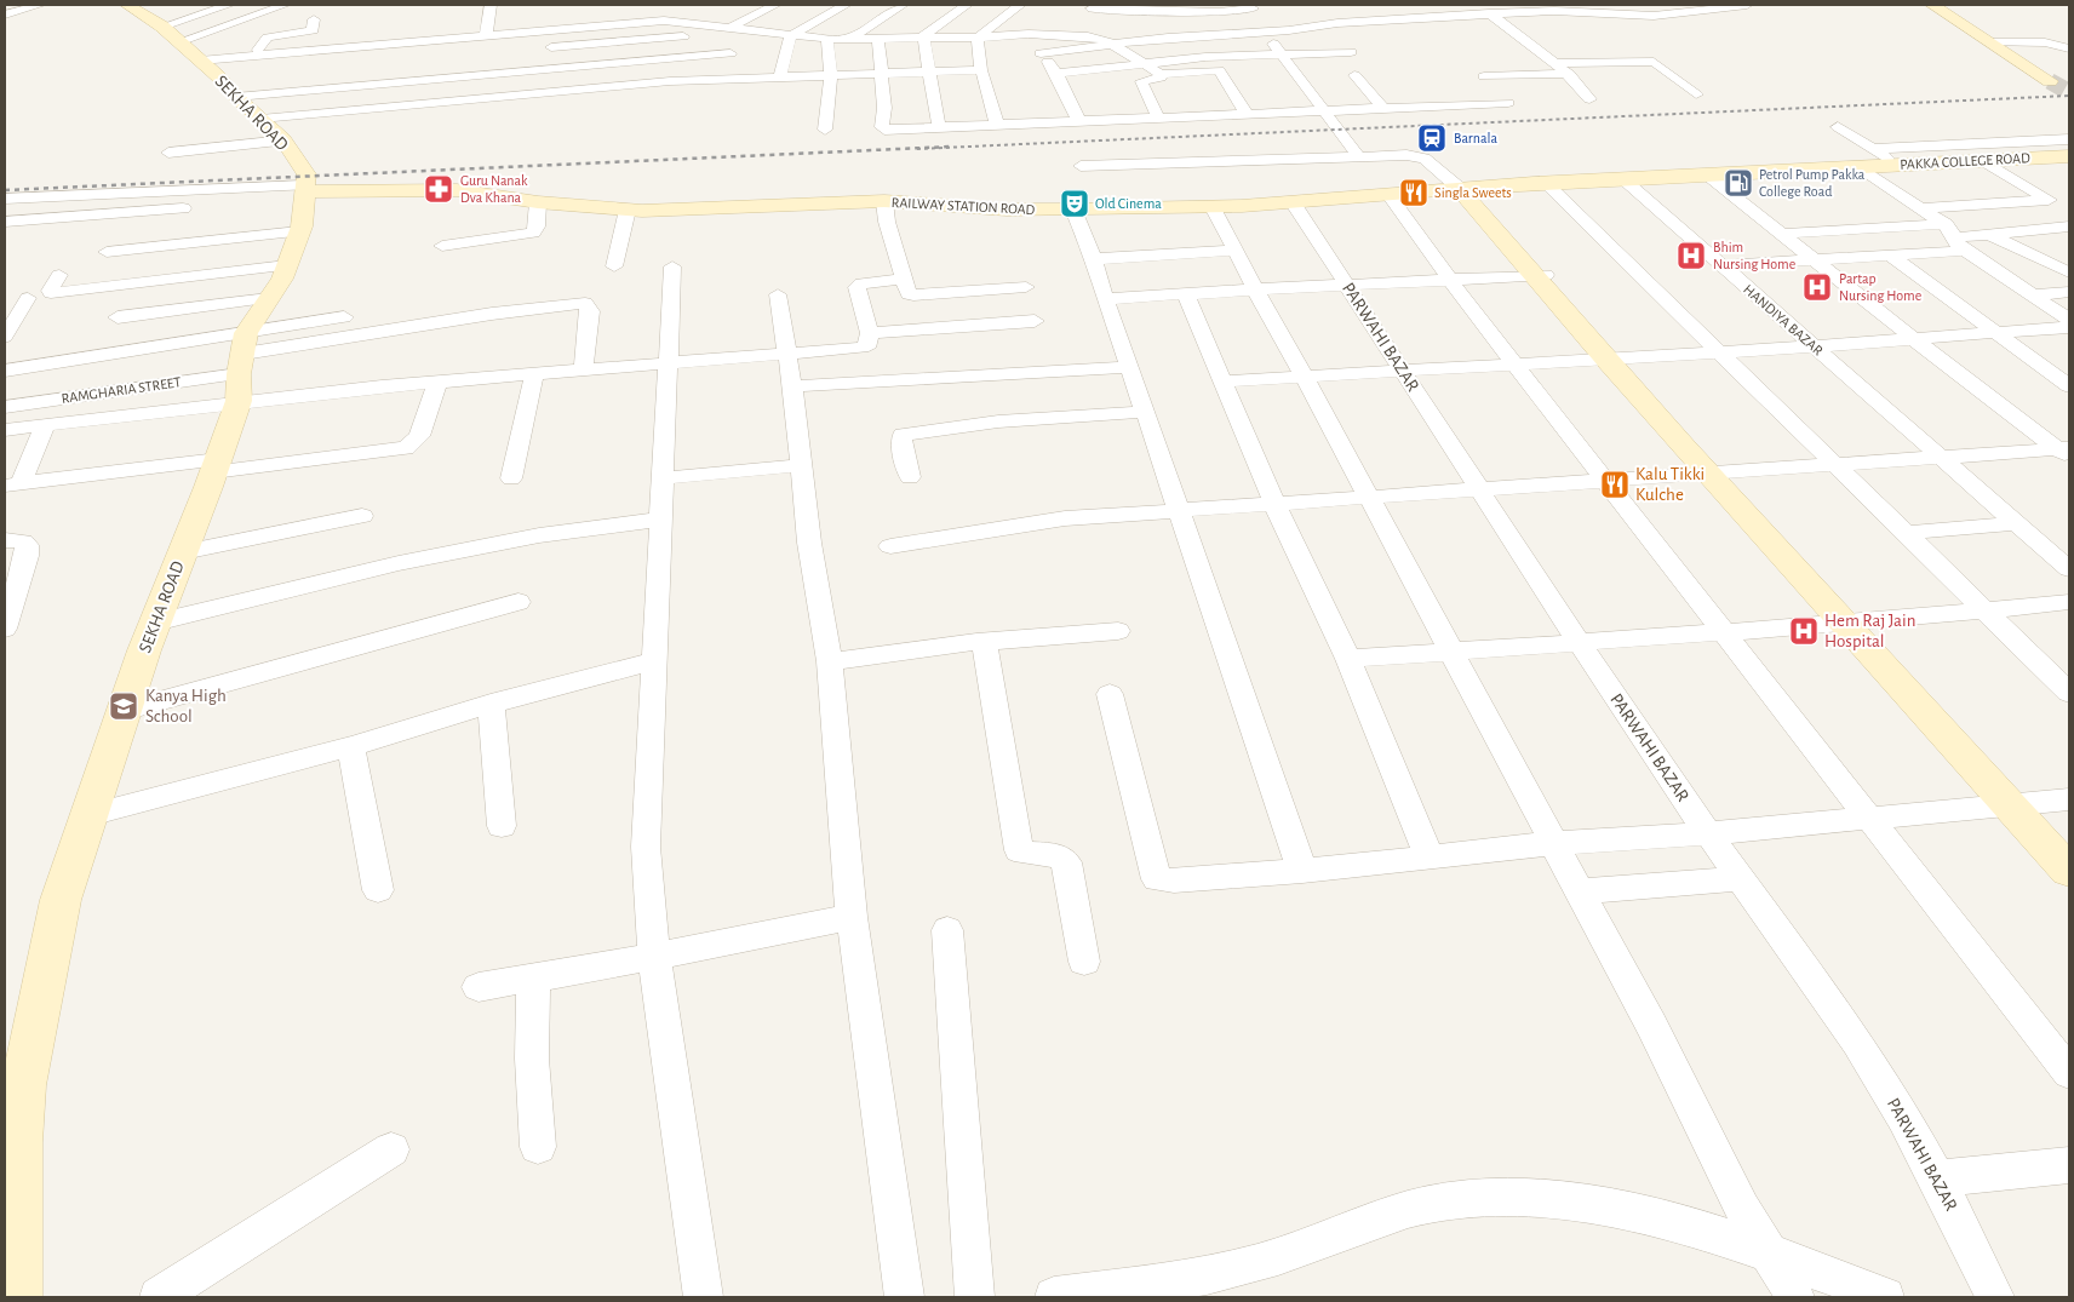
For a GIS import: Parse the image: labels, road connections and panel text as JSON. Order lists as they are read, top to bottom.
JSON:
{
  "streets": {
    "street": [
      "SEKHA ROAD",
      "PAKKA COLLEGE ROAD",
      "RAILWAY STATION ROAD",
      "HANDIYA BAZAR",
      "PARWAHI BAZAR",
      "RAMGHARIA STREET"
    ]
  },
  "crossings": [
    ["SEKHA ROAD", "RAILWAY STATION ROAD"],
    ["SEKHA ROAD", "RAMGHARIA STREET"],
    ["RAILWAY STATION ROAD", "HANDIYA BAZAR"],
    ["RAILWAY STATION ROAD", "PARWAHI BAZAR"]
  ],
  "places": {
    "station": ["Barnala"],
    "fuel station": ["Petrol Pump Pakka College Road"],
    "pharmacy": ["Guru Nanak Dva Khana"],
    "restaurant": ["Singla Sweets", "Kalu Tikki Kulche"],
    "theatre": ["Old Cinema"],
    "hospital": ["Bhim Nursing Home", "Partap Nursing Home", "Hem Raj Jain Hospital"],
    "school or university": ["Kanya High School"]
  }
}
